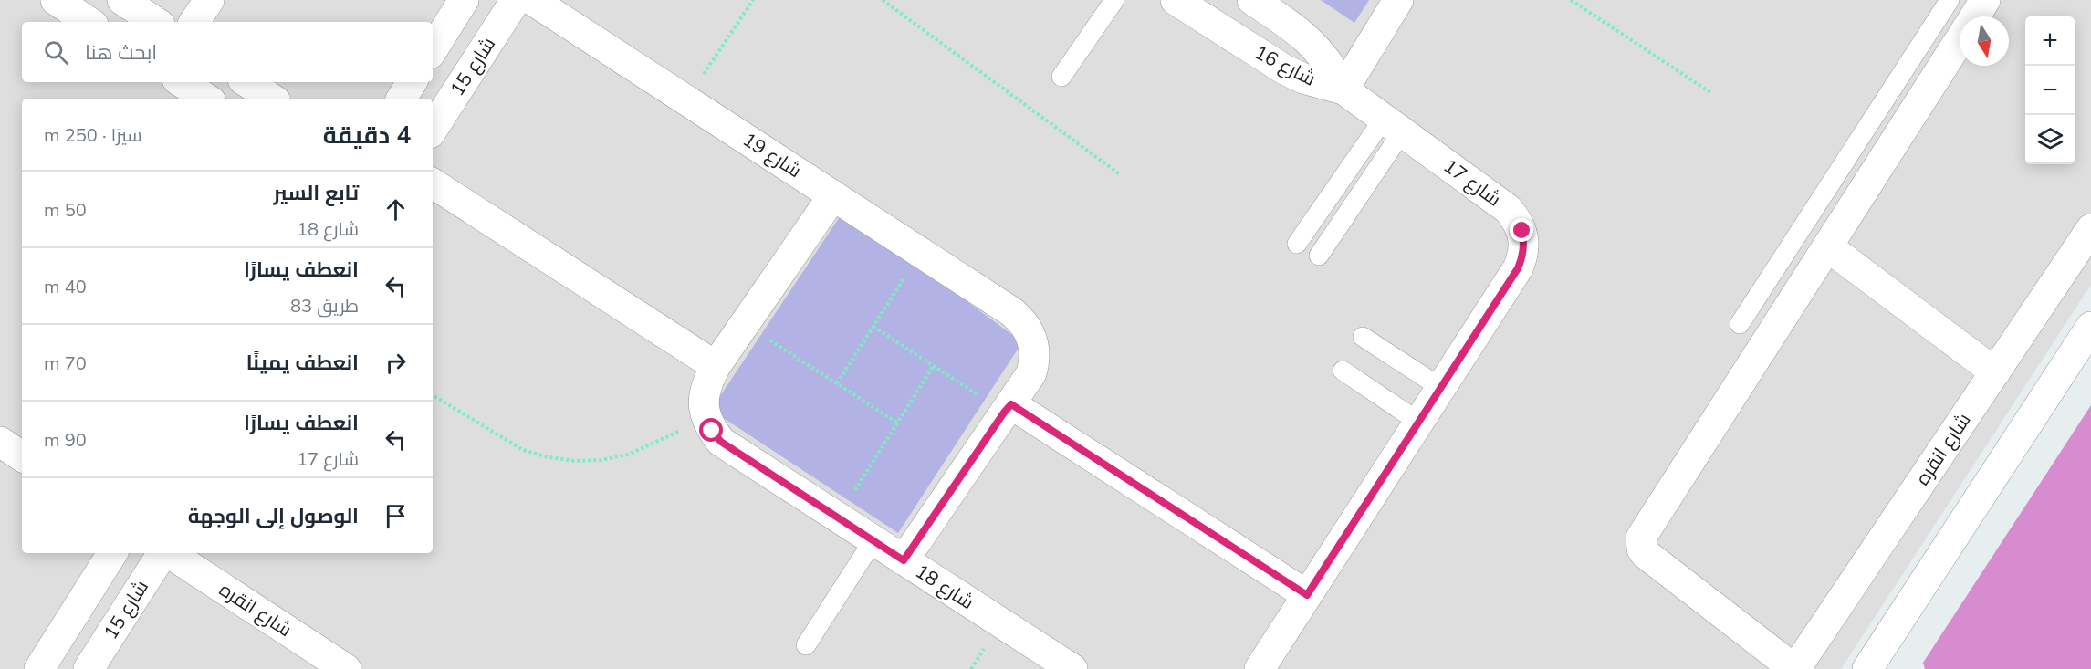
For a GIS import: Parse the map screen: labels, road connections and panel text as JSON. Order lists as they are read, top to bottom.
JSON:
{
  "streets": {
    "street": [
      "شارع 16",
      "شارع 15",
      "شارع 19",
      "شارع 17",
      "شارع انقره",
      "شارع 18"
    ]
  },
  "crossings": [
    ["شارع 16", "شارع 17"],
    ["شارع 19", "شارع 18"]
  ],
  "north": "bottom",
  "page": {
    "map_buttons": ["+", "−"],
    "search": "ابحث هنا",
    "heading": ["4 دقيقة", "سيرًا · 250 m"],
    "list": [
      ["تابع السير", "شارع 18", "50 m"],
      ["انعطف يسارًا", "طريق 83", "40 m"],
      ["انعطف يمينًا", "70 m"],
      ["انعطف يسارًا", "شارع 17", "90 m"],
      "الوصول إلى الوجهة"
    ]
  }
}
